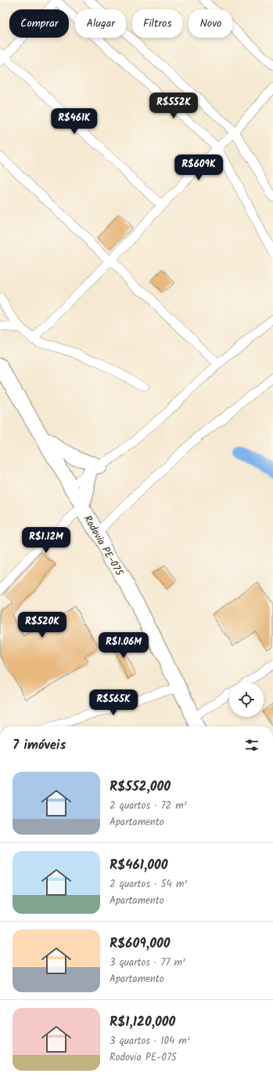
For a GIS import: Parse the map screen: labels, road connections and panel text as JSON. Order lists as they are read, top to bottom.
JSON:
{
  "streets": {
    "main road": ["Rodovia PE-075"]
  },
  "page": {
    "chip": [
      "Comprar",
      "Alugar",
      "Filtros",
      "Novo"
    ],
    "price": [
      "R$552K",
      "R$461K",
      "R$609K",
      "R$1.12M",
      "R$520K",
      "R$1.06M",
      "R$565K"
    ],
    "heading": "7 imóveis",
    "list": [
      {
        "name": "R$552,000",
        "note": "2 quartos · 72 m² · Apartamento"
      },
      {
        "name": "R$461,000",
        "note": "2 quartos · 54 m² · Apartamento"
      },
      {
        "name": "R$609,000",
        "note": "3 quartos · 77 m² · Apartamento"
      },
      {
        "name": "R$1,120,000",
        "note": "3 quartos · 104 m² · Rodovia PE-075"
      }
    ]
  }
}
